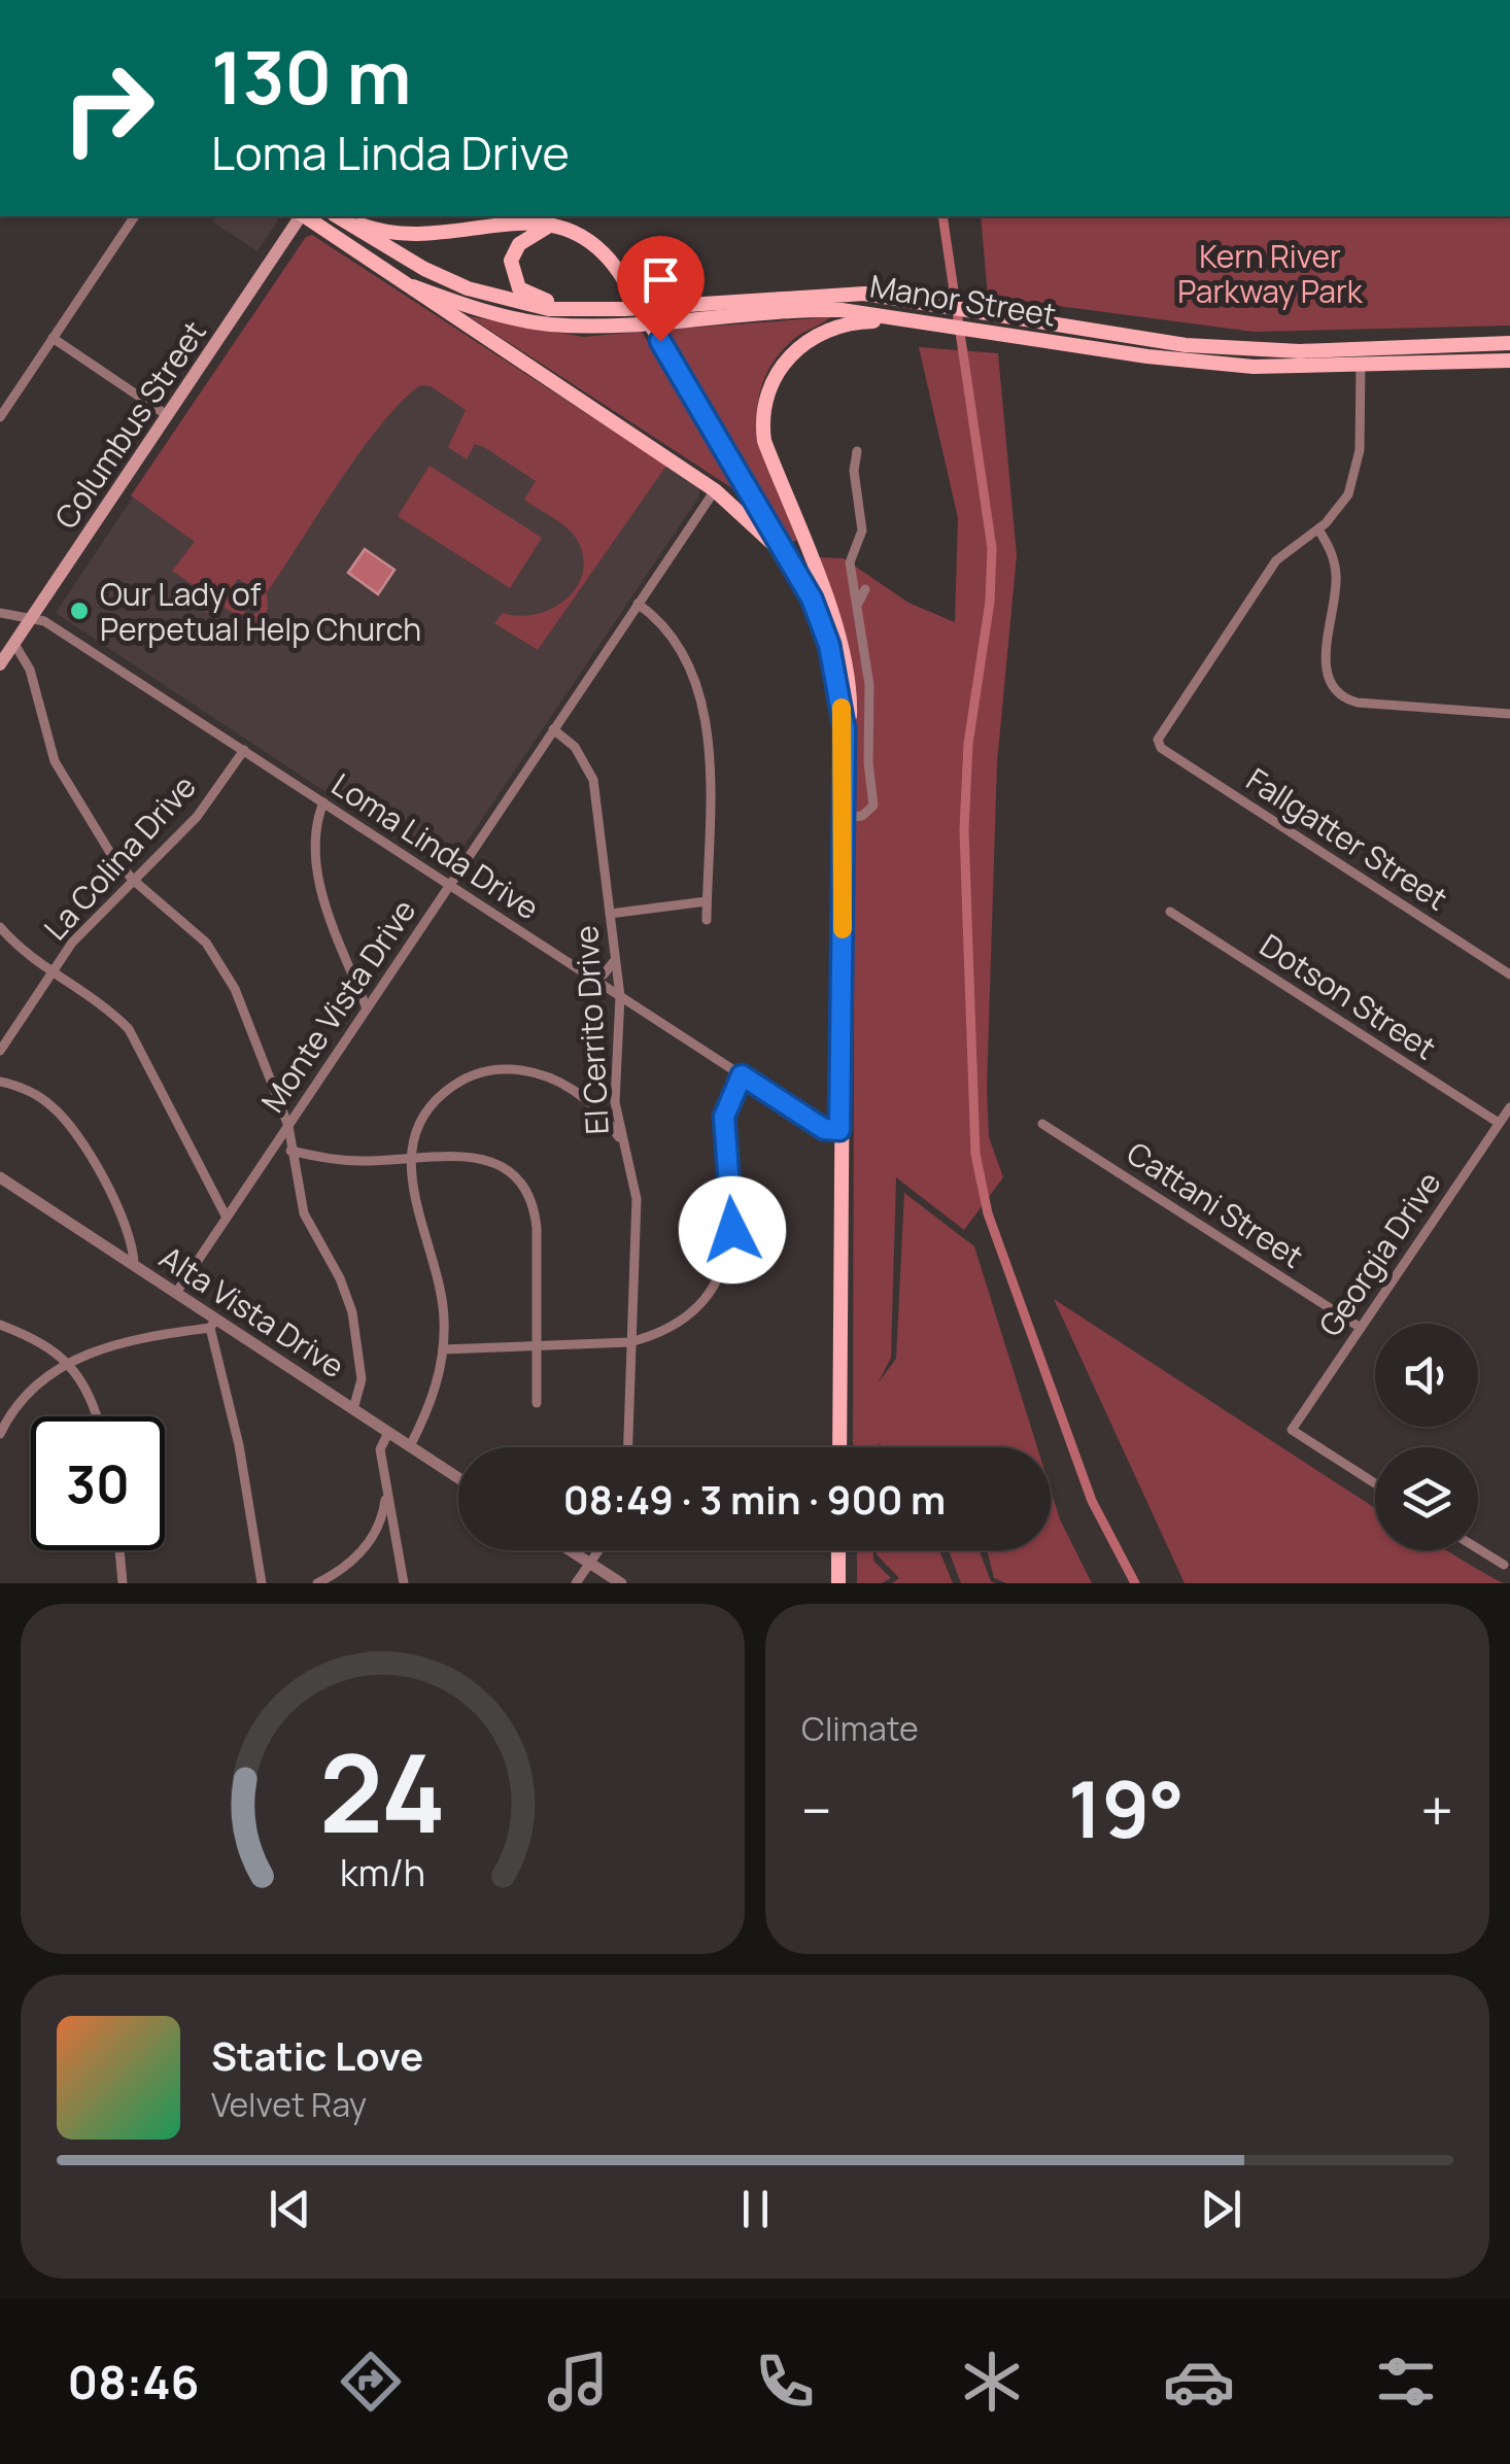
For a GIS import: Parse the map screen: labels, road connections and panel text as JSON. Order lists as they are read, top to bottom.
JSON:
{
  "streets": {
    "main road": ["Manor Street", "Columbus Street"],
    "street": [
      "Fallgatter Street",
      "Loma Linda Drive",
      "La Colina Drive",
      "Dotson Street",
      "Monte Vista Drive",
      "El Cerrito Drive",
      "Cattani Street",
      "Georgia Drive",
      "Alta Vista Drive"
    ]
  },
  "crossings": [
    ["Columbus Street", "Loma Linda Drive"],
    ["Loma Linda Drive", "La Colina Drive"],
    ["Loma Linda Drive", "Monte Vista Drive"],
    ["Loma Linda Drive", "El Cerrito Drive"],
    ["Dotson Street", "Georgia Drive"],
    ["Monte Vista Drive", "El Cerrito Drive"],
    ["Monte Vista Drive", "Alta Vista Drive"],
    ["Cattani Street", "Georgia Drive"]
  ],
  "parks": ["Kern River Parkway Park"],
  "places": ["Our Lady of Perpetual Help Church"],
  "page": {
    "turn": ["130 m", "Loma Linda Drive"],
    "limit": "30",
    "trip": "08:49 · 3 min · 900 m",
    "tile": "Climate",
    "heat": ["−", "19°", "+"],
    "song": ["Static Love", "Velvet Ray"],
    "tabs": "08:46",
    "gauge": ["24", "km/h"]
  }
}
